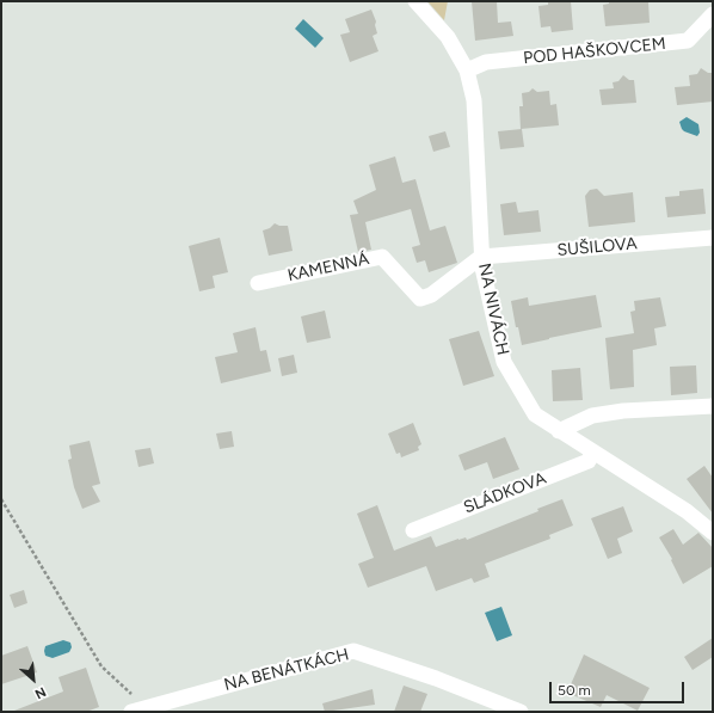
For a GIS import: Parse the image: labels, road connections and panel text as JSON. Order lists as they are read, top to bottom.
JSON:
{
  "streets": {
    "street": [
      "POD HAŠKOVCEM",
      "SUŠILOVA",
      "KAMENNÁ",
      "NA NIVÁCH",
      "SLÁDKOVA",
      "NA BENÁTKÁCH"
    ]
  },
  "crossings": [
    ["POD HAŠKOVCEM", "NA NIVÁCH"],
    ["SUŠILOVA", "KAMENNÁ"],
    ["SUŠILOVA", "NA NIVÁCH"],
    ["KAMENNÁ", "NA NIVÁCH"],
    ["NA NIVÁCH", "SLÁDKOVA"]
  ],
  "scale_bar": "50 m",
  "north": "bottom right"
}
